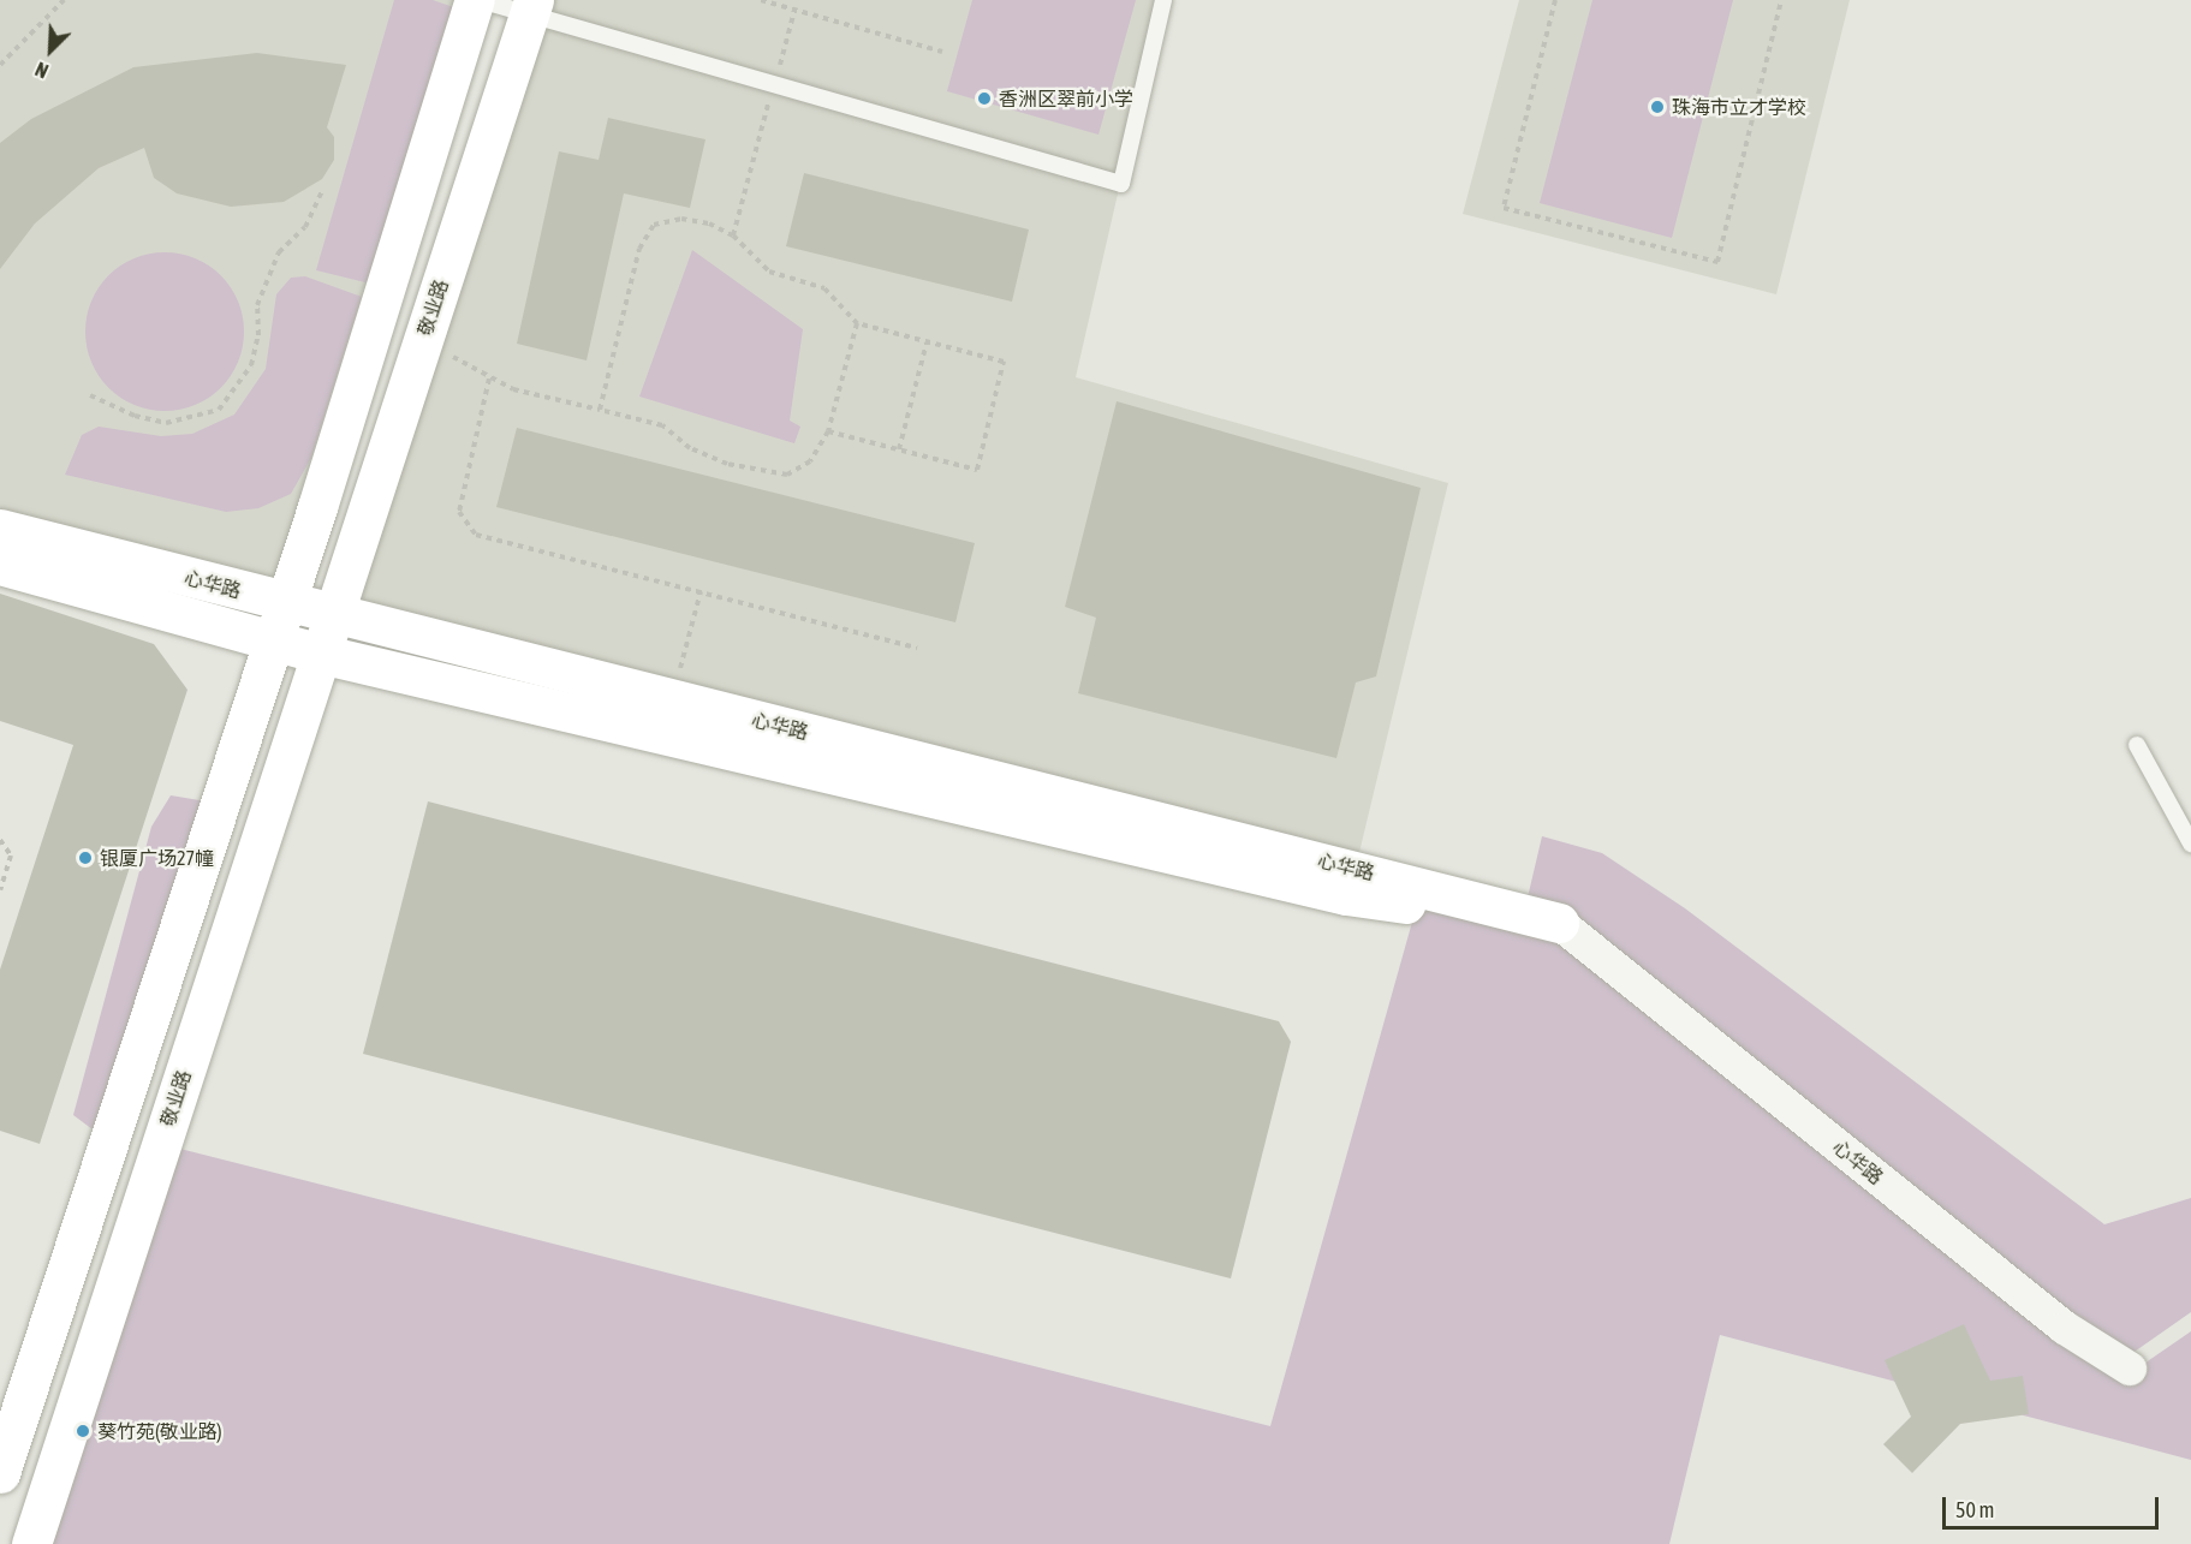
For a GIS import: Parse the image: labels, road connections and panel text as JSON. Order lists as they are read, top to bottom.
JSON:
{
  "streets": {
    "street": ["敬业路", "心华路"]
  },
  "crossings": [
    ["敬业路", "心华路"]
  ],
  "places": [
    "香洲区翠前小学",
    "珠海市立才学校",
    "银厦广场27幢",
    "葵竹苑(敬业路)"
  ],
  "scale_bar": "50 m",
  "north": "bottom left"
}
